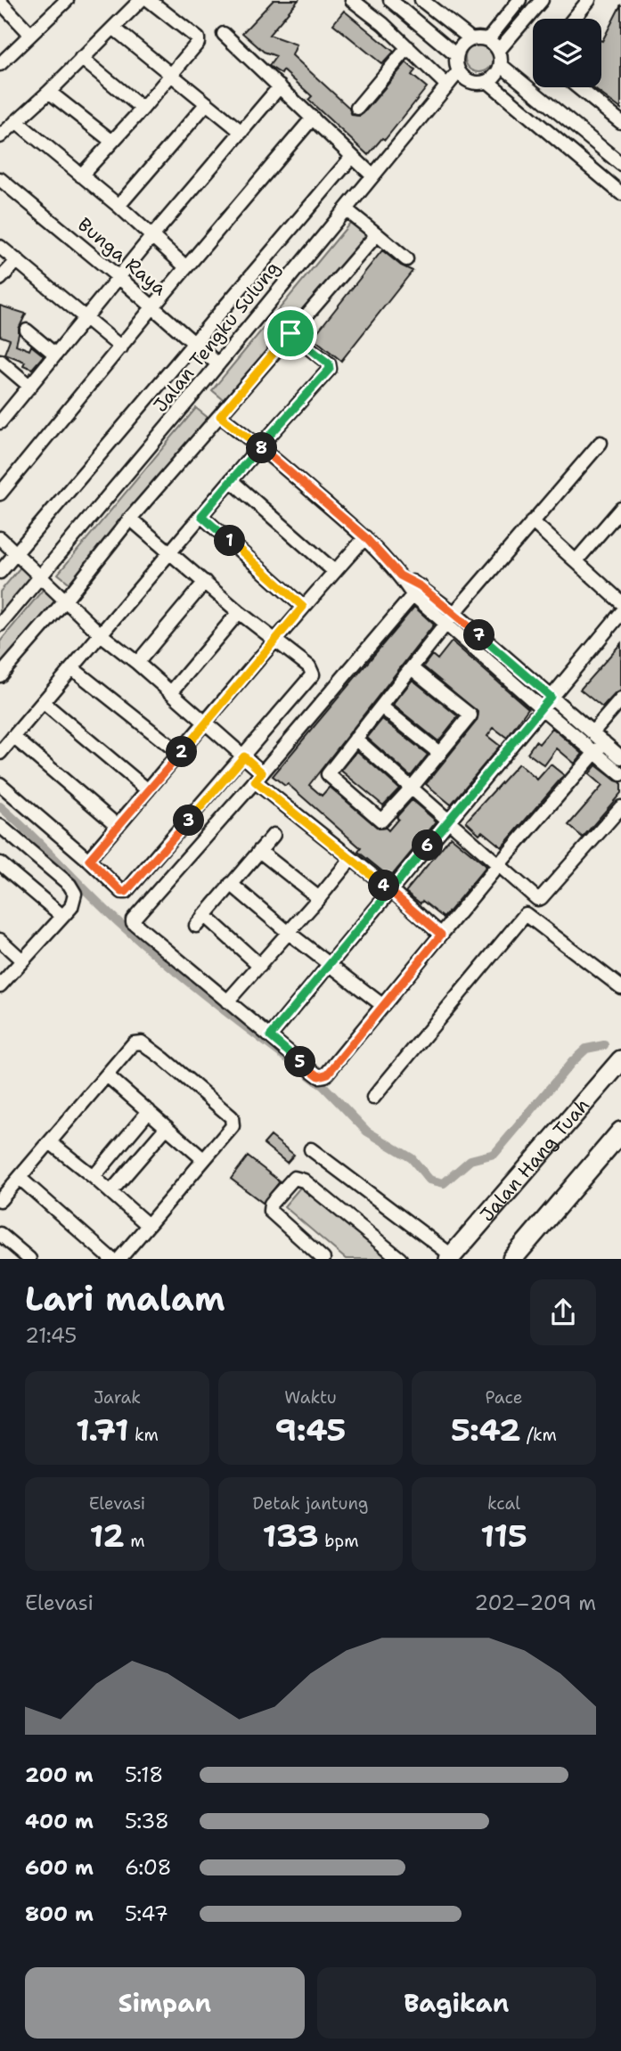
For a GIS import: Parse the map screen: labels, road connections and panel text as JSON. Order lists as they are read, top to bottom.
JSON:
{
  "streets": {
    "highway": ["Jalan Hang Tuah"],
    "street": ["Bunga Raya", "Jalan Tengku Sulung"]
  },
  "crossings": [
    ["Bunga Raya", "Jalan Tengku Sulung"]
  ],
  "page": {
    "pins": [
      "8",
      "1",
      "7",
      "2",
      "3",
      "6",
      "4",
      "5"
    ],
    "heading": ["Lari malam", "21:45"],
    "stats": [
      ["Jarak", "1.71 km"],
      ["Waktu", "9:45"],
      ["Pace", "5:42 /km"],
      ["Elevasi", "12 m"],
      ["Detak jantung", "133 bpm"],
      ["kcal", "115"]
    ],
    "chart": ["Elevasi", "202–209 m"],
    "list": [
      {
        "name": "200 m",
        "note": "5:18"
      },
      {
        "name": "400 m",
        "note": "5:38"
      },
      {
        "name": "600 m",
        "note": "6:08"
      },
      {
        "name": "800 m",
        "note": "5:47"
      }
    ],
    "buttons": ["Simpan", "Bagikan"]
  }
}
